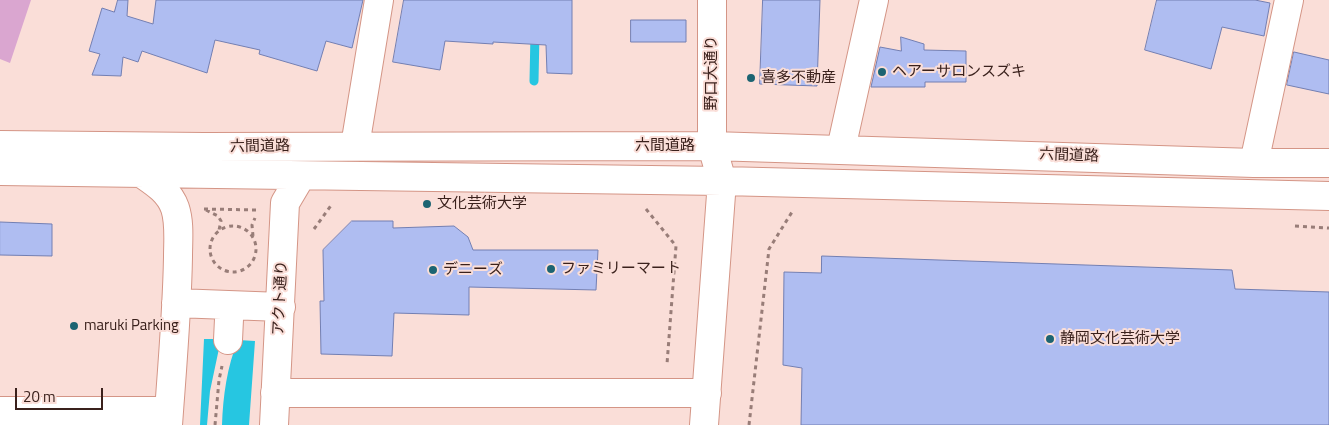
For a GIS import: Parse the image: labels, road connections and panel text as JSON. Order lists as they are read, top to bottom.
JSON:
{
  "streets": {
    "street": ["野口大通り", "六間道路", "アクト通り"]
  },
  "crossings": [
    ["野口大通り", "六間道路"],
    ["六間道路", "アクト通り"]
  ],
  "places": [
    "ヘアーサロンスズキ",
    "喜多不動産",
    "文化芸術大学",
    "ファミリーマート",
    "デニーズ",
    "maruki Parking",
    "静岡文化芸術大学"
  ],
  "scale_bar": "20 m"
}
